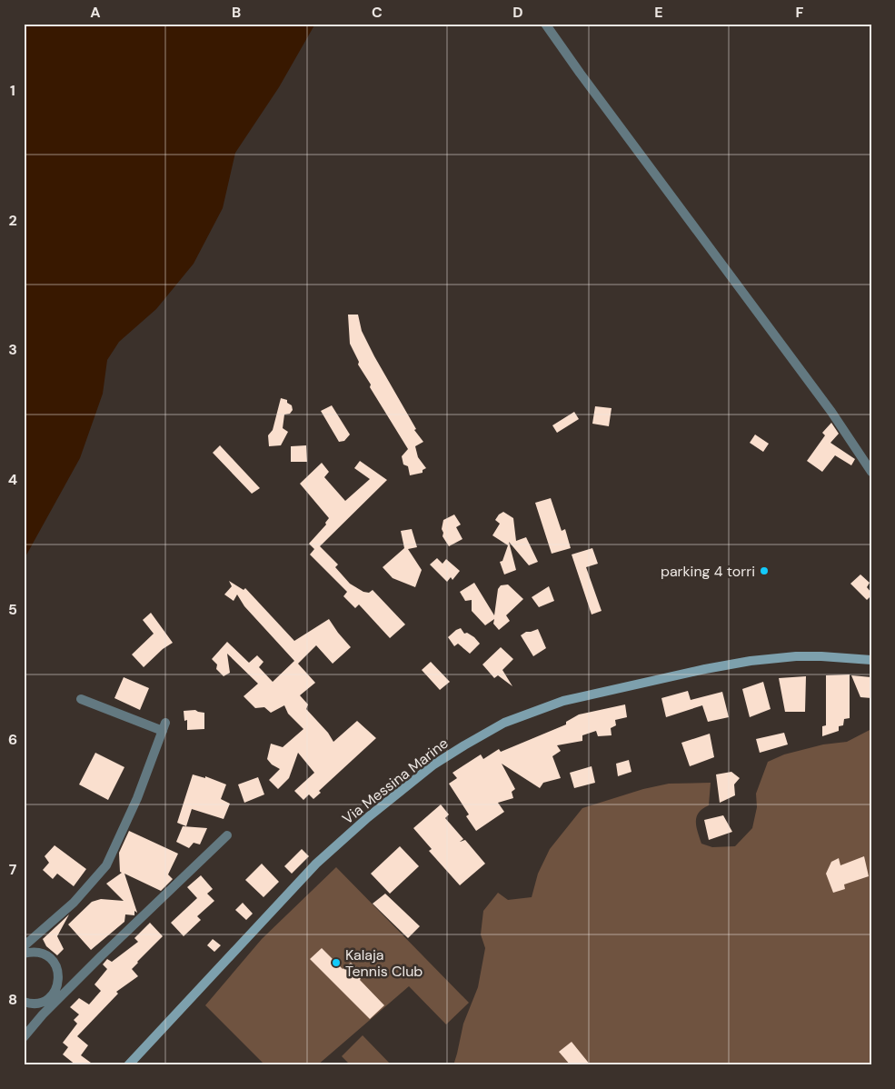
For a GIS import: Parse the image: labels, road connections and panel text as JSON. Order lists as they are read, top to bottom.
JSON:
{
  "streets": {
    "main road": ["Via Messina Marine"]
  },
  "places": ["parking 4 torri", "Kalaja Tennis Club"],
  "grid": {
    "columns": [
      "A",
      "B",
      "C",
      "D",
      "E",
      "F"
    ],
    "rows": [
      "1",
      "2",
      "3",
      "4",
      "5",
      "6",
      "7",
      "8"
    ]
  }
}
